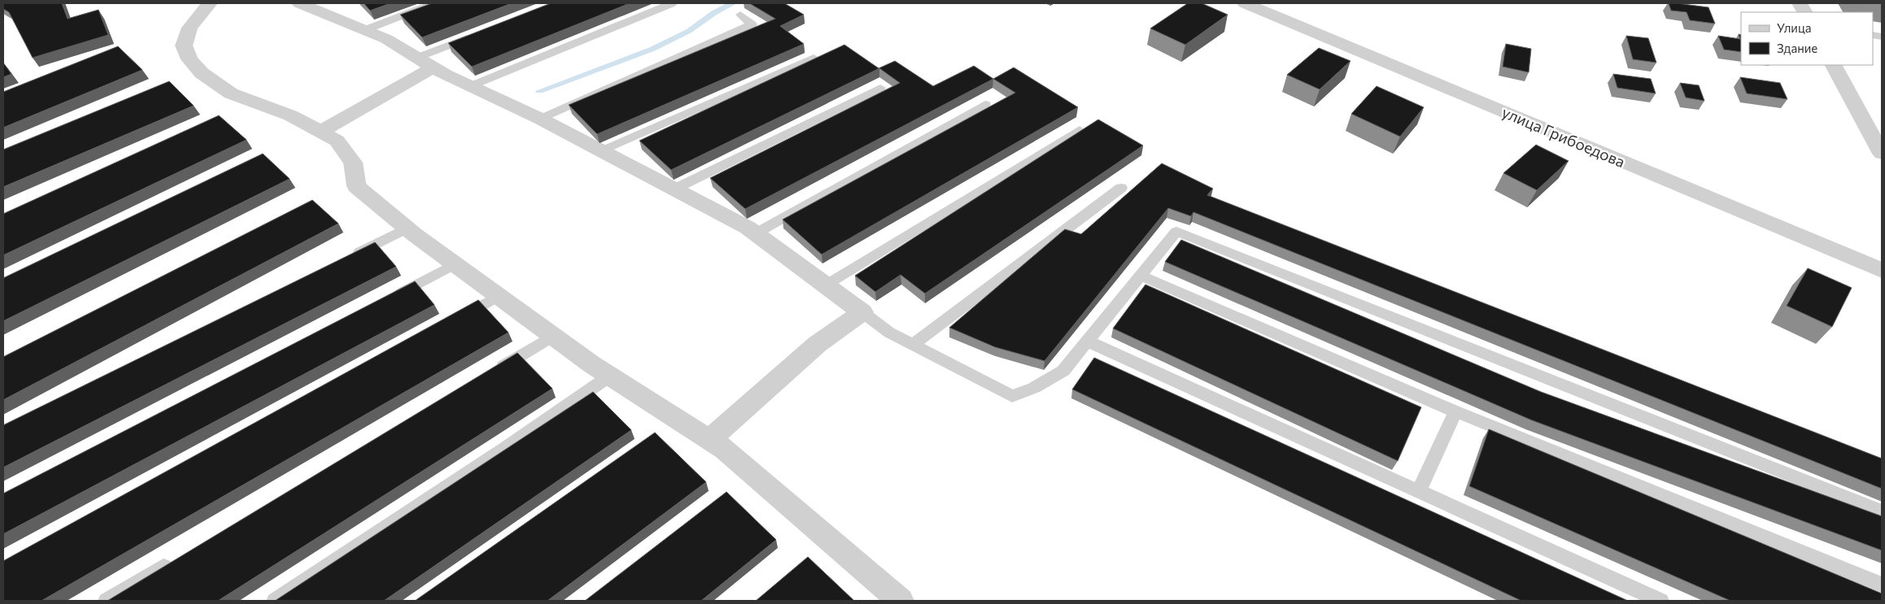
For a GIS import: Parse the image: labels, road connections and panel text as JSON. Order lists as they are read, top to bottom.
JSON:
{
  "streets": {
    "street": ["улица Грибоедова"]
  },
  "legend": ["Улица", "Здание"]
}
